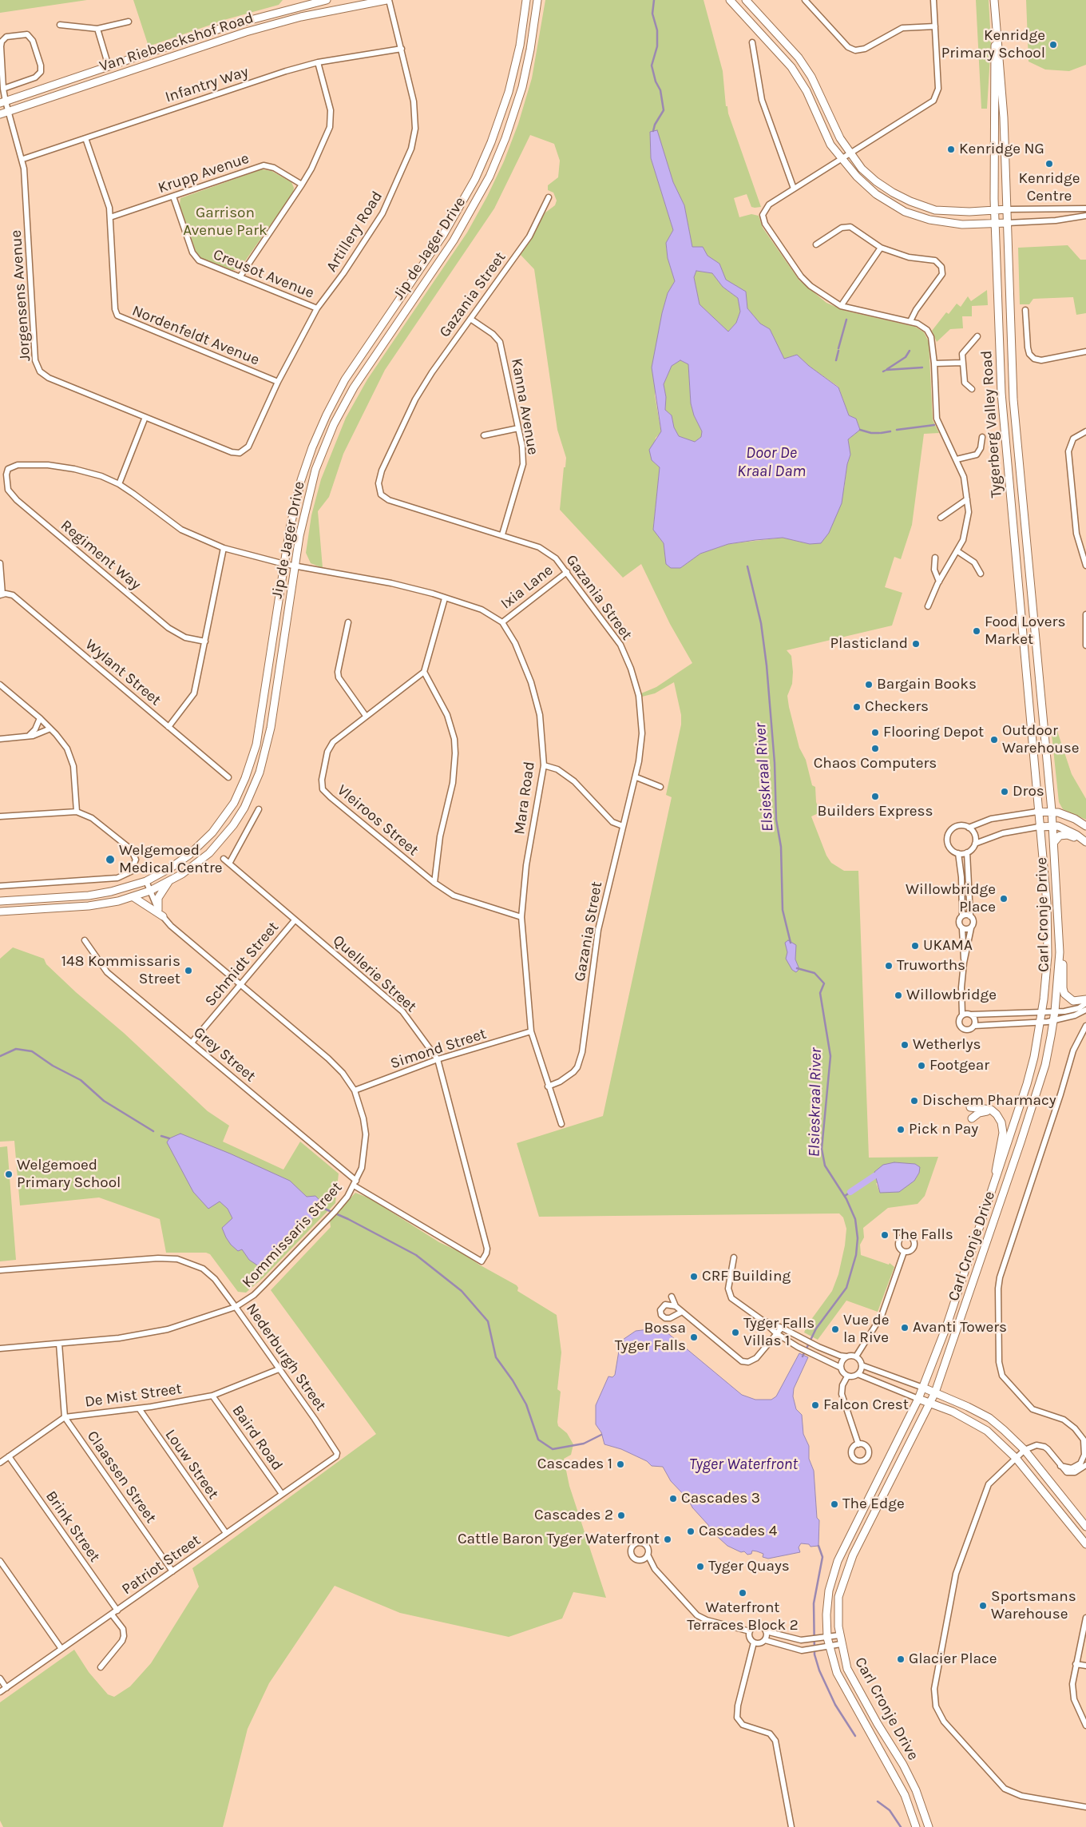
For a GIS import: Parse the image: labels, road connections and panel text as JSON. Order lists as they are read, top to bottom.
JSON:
{
  "streets": {
    "main road": [
      "Van Riebeeckshof Road",
      "Jip de Jager Drive",
      "Tygerberg Valley Road",
      "Carl Cronje Drive"
    ],
    "street": [
      "Infantry Way",
      "Krupp Avenue",
      "Artillery Road",
      "Creusot Avenue",
      "Gazania Street",
      "Jorgensens Avenue",
      "Nordenfeldt Avenue",
      "Kanna Avenue",
      "Regiment Way",
      "Ixia Lane",
      "Wylant Street",
      "Mara Road",
      "Vleiroos Street",
      "Schmidt Street",
      "Quellerie Street",
      "Simond Street",
      "Grey Street",
      "Kommissaris Street",
      "Nederburgh Street",
      "De Mist Street",
      "Baird Road",
      "Louw Street",
      "Claassen Street",
      "Brink Street",
      "Patriot Street"
    ]
  },
  "crossings": [
    ["Van Riebeeckshof Road", "Artillery Road"],
    ["Van Riebeeckshof Road", "Jorgensens Avenue"],
    ["Infantry Way", "Artillery Road"],
    ["Infantry Way", "Jorgensens Avenue"],
    ["Infantry Way", "Nordenfeldt Avenue"],
    ["Krupp Avenue", "Creusot Avenue"],
    ["Krupp Avenue", "Nordenfeldt Avenue"],
    ["Artillery Road", "Creusot Avenue"],
    ["Artillery Road", "Jorgensens Avenue"],
    ["Artillery Road", "Nordenfeldt Avenue"],
    ["Jip de Jager Drive", "Mara Road"],
    ["Jip de Jager Drive", "Kommissaris Street"],
    ["Gazania Street", "Kanna Avenue"],
    ["Gazania Street", "Ixia Lane"],
    ["Gazania Street", "Mara Road"],
    ["Tygerberg Valley Road", "Carl Cronje Drive"],
    ["Regiment Way", "Mara Road"],
    ["Ixia Lane", "Mara Road"],
    ["Mara Road", "Vleiroos Street"],
    ["Mara Road", "Simond Street"],
    ["Schmidt Street", "Quellerie Street"],
    ["Schmidt Street", "Grey Street"],
    ["Schmidt Street", "Kommissaris Street"],
    ["Quellerie Street", "Simond Street"],
    ["Quellerie Street", "Grey Street"],
    ["Simond Street", "Kommissaris Street"],
    ["Grey Street", "Kommissaris Street"],
    ["Kommissaris Street", "Nederburgh Street"],
    ["Nederburgh Street", "De Mist Street"],
    ["Nederburgh Street", "Patriot Street"],
    ["De Mist Street", "Baird Road"],
    ["De Mist Street", "Louw Street"],
    ["De Mist Street", "Claassen Street"],
    ["De Mist Street", "Brink Street"],
    ["Baird Road", "Patriot Street"],
    ["Louw Street", "Patriot Street"],
    ["Claassen Street", "Patriot Street"],
    ["Brink Street", "Patriot Street"]
  ],
  "water": ["Door De Kraal Dam", "Elsieskraal River", "Tyger Waterfront"],
  "parks": ["Garrison Avenue Park"],
  "places": [
    "Kenridge Primary School",
    "Kenridge NG",
    "Kenridge Centre",
    "Food Lovers Market",
    "Plasticland",
    "Bargain Books",
    "Checkers",
    "Flooring Depot",
    "Outdoor Warehouse",
    "Chaos Computers",
    "Dros",
    "Builders Express",
    "Welgemoed Medical Centre",
    "Willowbridge Place",
    "UKAMA",
    "Truworths",
    "148 Kommissaris Street",
    "Willowbridge",
    "Wetherlys",
    "Footgear",
    "Dischem Pharmacy",
    "Pick n Pay",
    "Welgemoed Primary School",
    "The Falls",
    "CRF Building",
    "Avanti Towers",
    "Vue de la Rive",
    "Tyger Falls Villas 1",
    "Bossa Tyger Falls",
    "Falcon Crest",
    "Cascades 1",
    "Cascades 3",
    "The Edge",
    "Cascades 2",
    "Cascades 4",
    "Cattle Baron Tyger Waterfront",
    "Tyger Quays",
    "Waterfront Terraces Block 2",
    "Sportsmans Warehouse",
    "Glacier Place"
  ]
}
